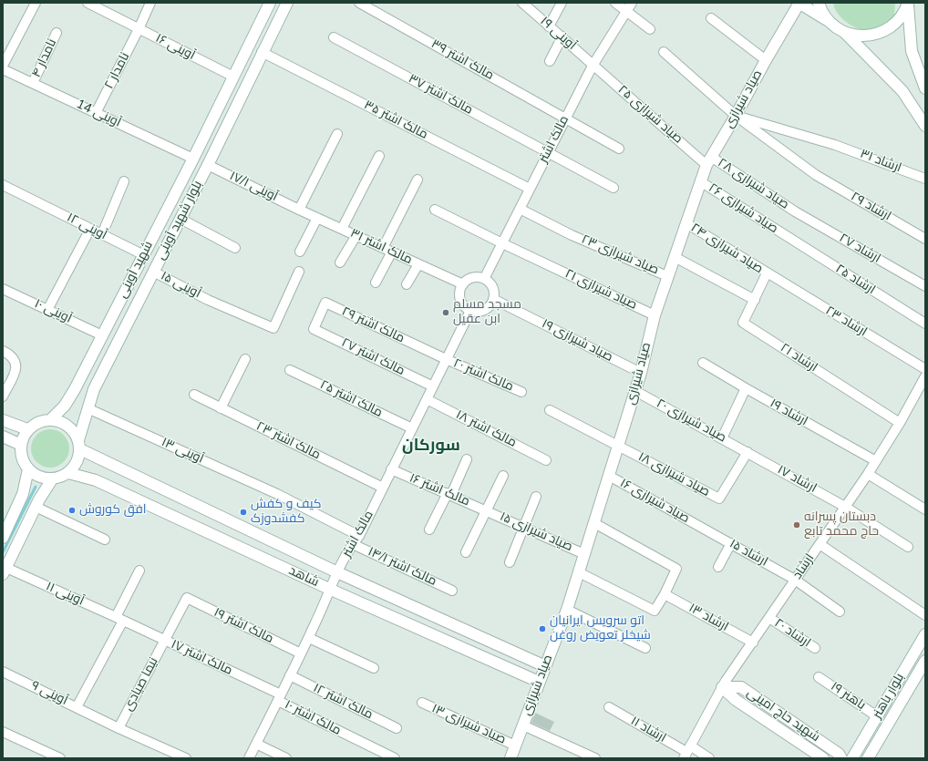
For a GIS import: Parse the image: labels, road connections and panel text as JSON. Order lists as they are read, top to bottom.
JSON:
{
  "streets": {
    "street": [
      "آوینی ۱۹",
      "۱۶ آوینی",
      "نامدار ۴",
      "مالک اشتر ۳۹",
      "نامدار ۲",
      "مالک اشتر ۳۷",
      "صیاد شیرازی",
      "آوینی 14",
      "صیاد شیرازی ۲۵",
      "مالک اشتر ۳۵",
      "مالک اشتر",
      "ارشاد ۳۱",
      "صیاد شیرازی ۲۸",
      "آوینی ۱۷/۱",
      "ارشاد ۲۹",
      "صیاد شیرازی ۲۶",
      "بلوار شهید آوینی",
      "۱۲ آوینی",
      "مالک اشتر ۳۱",
      "صیاد شیرازی ۲۴",
      "ارشاد ۲۷",
      "صیاد شیرازی ۲۳",
      "شهید آوینی",
      "ارشاد ۲۵",
      "آوینی ۱۵",
      "صیاد شیرازی ۲۱",
      "۱۰ آوینی",
      "ارشاد ۲۳",
      "مالک اشتر ۲۹",
      "صیاد شیرازی ۱۹",
      "مالک اشتر ۲۷",
      "ارشاد ۲۱",
      "مالک اشتر ۲۰",
      "مالک اشتر ۲۵",
      "ارشاد ۱۹",
      "صیاد شیرازی ۲۰",
      "مالک اشتر ۱۸",
      "مالک اشتر ۲۳",
      "آوینی ۱۳",
      "صیاد شیرازی ۱۸",
      "ارشاد ۱۷",
      "مالک اشتر ۱۶",
      "صیاد شیرازی ۱۶",
      "صیاد شیرازی ۱۵",
      "ارشاد ۱۵",
      "مالک اشتر ۱۴/۱",
      "ارشاد",
      "شاهد",
      "۱۱ آوینی",
      "ارشاد ۱۳",
      "مالک اشتر ۱۹",
      "ارشاد ۲۰",
      "مالک اشتر ۱۷",
      "نیما صیادی",
      "۹ آوینی",
      "باهنر ۱۹",
      "بلوار باهنر",
      "مالک اشتر ۱۲",
      "شهید حاج امینی",
      "مالک اشتر ۱۰",
      "صیاد شیرازی ۱۳",
      "ارشاد ۱۱"
    ]
  },
  "crossings": [
    ["آوینی ۱۹", "صیاد شیرازی ۲۵"],
    ["آوینی ۱۹", "مالک اشتر"],
    ["۱۶ آوینی", "نامدار ۲"],
    ["۱۶ آوینی", "شهید آوینی"],
    ["نامدار ۴", "آوینی 14"],
    ["مالک اشتر ۳۹", "مالک اشتر"],
    ["نامدار ۲", "آوینی 14"],
    ["مالک اشتر ۳۷", "مالک اشتر"],
    ["صیاد شیرازی", "صیاد شیرازی ۲۵"],
    ["صیاد شیرازی", "ارشاد ۳۱"],
    ["صیاد شیرازی", "صیاد شیرازی ۲۸"],
    ["صیاد شیرازی", "ارشاد ۲۹"],
    ["صیاد شیرازی", "صیاد شیرازی ۲۶"],
    ["صیاد شیرازی", "صیاد شیرازی ۲۴"],
    ["صیاد شیرازی", "صیاد شیرازی ۲۳"],
    ["صیاد شیرازی", "صیاد شیرازی ۲۱"],
    ["صیاد شیرازی", "صیاد شیرازی ۱۹"],
    ["صیاد شیرازی", "صیاد شیرازی ۲۰"],
    ["صیاد شیرازی", "صیاد شیرازی ۱۸"],
    ["صیاد شیرازی", "صیاد شیرازی ۱۶"],
    ["صیاد شیرازی", "صیاد شیرازی ۱۵"],
    ["صیاد شیرازی", "شاهد"],
    ["صیاد شیرازی", "صیاد شیرازی ۱۳"],
    ["آوینی 14", "شهید آوینی"],
    ["صیاد شیرازی ۲۵", "مالک اشتر"],
    ["صیاد شیرازی ۲۵", "صیاد شیرازی ۲۸"],
    ["مالک اشتر ۳۵", "مالک اشتر"],
    ["مالک اشتر ۳۵", "بلوار شهید آوینی"],
    ["مالک اشتر", "مالک اشتر ۳۱"],
    ["مالک اشتر", "صیاد شیرازی ۲۳"],
    ["مالک اشتر", "صیاد شیرازی ۲۱"],
    ["مالک اشتر", "مالک اشتر ۲۹"],
    ["مالک اشتر", "صیاد شیرازی ۱۹"],
    ["مالک اشتر", "مالک اشتر ۲۷"],
    ["مالک اشتر", "مالک اشتر ۲۰"],
    ["مالک اشتر", "مالک اشتر ۲۵"],
    ["مالک اشتر", "مالک اشتر ۱۸"],
    ["مالک اشتر", "مالک اشتر ۲۳"],
    ["مالک اشتر", "آوینی ۱۳"],
    ["مالک اشتر", "مالک اشتر ۱۶"],
    ["مالک اشتر", "مالک اشتر ۱۴/۱"],
    ["مالک اشتر", "شاهد"],
    ["مالک اشتر", "مالک اشتر ۱۹"],
    ["مالک اشتر", "مالک اشتر ۱۷"],
    ["مالک اشتر", "مالک اشتر ۱۲"],
    ["مالک اشتر", "مالک اشتر ۱۰"],
    ["ارشاد ۳۱", "ارشاد ۲۹"],
    ["صیاد شیرازی ۲۸", "ارشاد ۲۷"],
    ["آوینی ۱۷/۱", "بلوار شهید آوینی"],
    ["آوینی ۱۷/۱", "مالک اشتر ۳۱"],
    ["صیاد شیرازی ۲۶", "ارشاد ۲۵"],
    ["بلوار شهید آوینی", "شهید آوینی"],
    ["بلوار شهید آوینی", "آوینی ۱۵"],
    ["بلوار شهید آوینی", "آوینی ۱۳"],
    ["بلوار شهید آوینی", "شاهد"],
    ["۱۲ آوینی", "شهید آوینی"],
    ["مالک اشتر ۳۱", "صیاد شیرازی ۱۹"],
    ["صیاد شیرازی ۲۴", "ارشاد ۲۳"],
    ["صیاد شیرازی ۲۴", "ارشاد ۲۱"],
    ["شهید آوینی", "۱۰ آوینی"],
    ["شهید آوینی", "شاهد"],
    ["ارشاد ۲۳", "ارشاد ۲۱"],
    ["مالک اشتر ۲۹", "مالک اشتر ۲۷"],
    ["مالک اشتر ۲۹", "مالک اشتر ۲۰"],
    ["ارشاد ۲۱", "ارشاد"],
    ["ارشاد ۱۹", "ارشاد"],
    ["صیاد شیرازی ۲۰", "صیاد شیرازی ۱۸"],
    ["صیاد شیرازی ۲۰", "ارشاد ۱۷"],
    ["صیاد شیرازی ۱۸", "ارشاد ۱۷"],
    ["ارشاد ۱۷", "ارشاد"],
    ["مالک اشتر ۱۶", "صیاد شیرازی ۱۵"],
    ["صیاد شیرازی ۱۶", "ارشاد ۱۵"],
    ["ارشاد ۱۵", "ارشاد"],
    ["ارشاد", "ارشاد ۱۳"],
    ["ارشاد", "ارشاد ۲۰"],
    ["ارشاد", "شهید حاج امینی"],
    ["ارشاد", "ارشاد ۱۱"],
    ["۱۱ آوینی", "مالک اشتر ۱۷"],
    ["مالک اشتر ۱۹", "نیما صیادی"],
    ["مالک اشتر ۱۷", "نیما صیادی"],
    ["مالک اشتر ۱۷", "مالک اشتر ۱۰"],
    ["نیما صیادی", "۹ آوینی"],
    ["باهنر ۱۹", "بلوار باهنر"]
  ],
  "districts": ["سورکان"],
  "places": [
    "مسجد مسلم ابن عقیل",
    "افق کوروش",
    "کیف و کفش کفشدوزک",
    "دبستان پسرانه حاج محمد تابع",
    "اتو سرویس ایرانیان شیخلر تعویض روغن"
  ]
}
